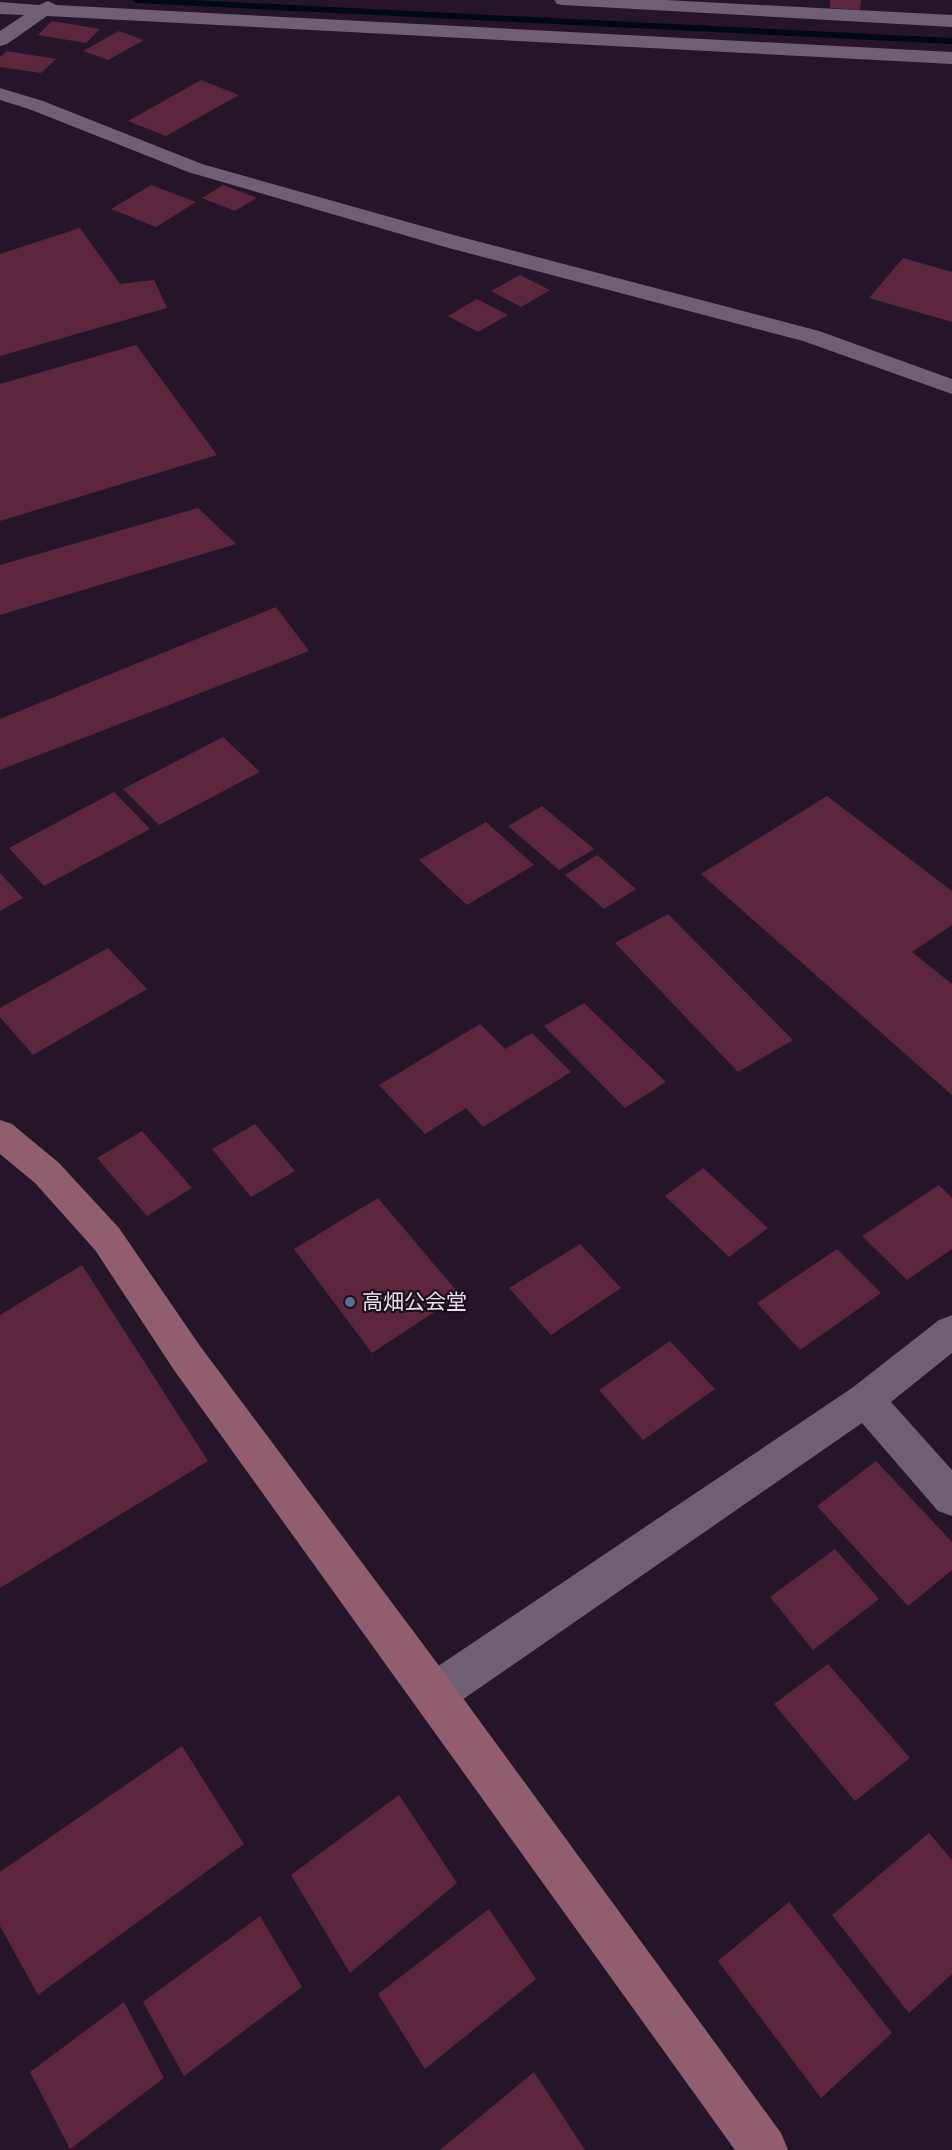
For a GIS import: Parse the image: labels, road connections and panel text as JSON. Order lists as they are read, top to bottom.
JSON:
{
  "places": ["高畑公会堂"]
}
